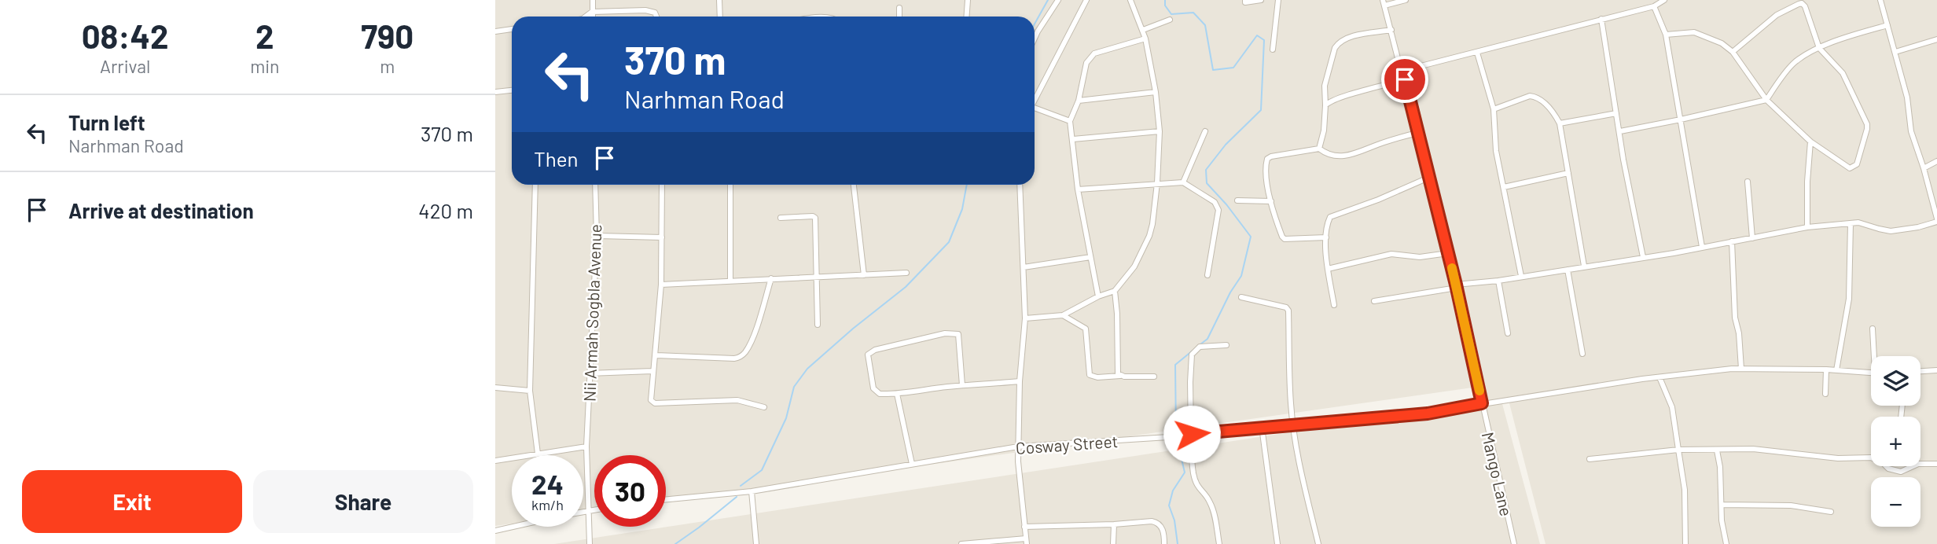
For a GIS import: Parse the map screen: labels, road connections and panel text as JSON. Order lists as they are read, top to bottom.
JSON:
{
  "streets": {
    "street": ["Nii Armah Sogbla Avenue", "Cosway Street", "Mango Lane"]
  },
  "crossings": [
    ["Cosway Street", "Mango Lane"]
  ],
  "page": {
    "eta": [
      "08:42",
      "Arrival",
      "2",
      "min",
      "790",
      "m"
    ],
    "turn": ["370 m", "Narhman Road"],
    "list": [
      {
        "name": "Turn left",
        "note": "Narhman Road",
        "value": "370 m"
      },
      {
        "name": "Arrive at destination",
        "value": "420 m"
      }
    ],
    "then": "Then",
    "map_buttons": ["+", "−"],
    "speed": "24 km/h",
    "limit": "30",
    "buttons": ["Exit", "Share"]
  }
}
